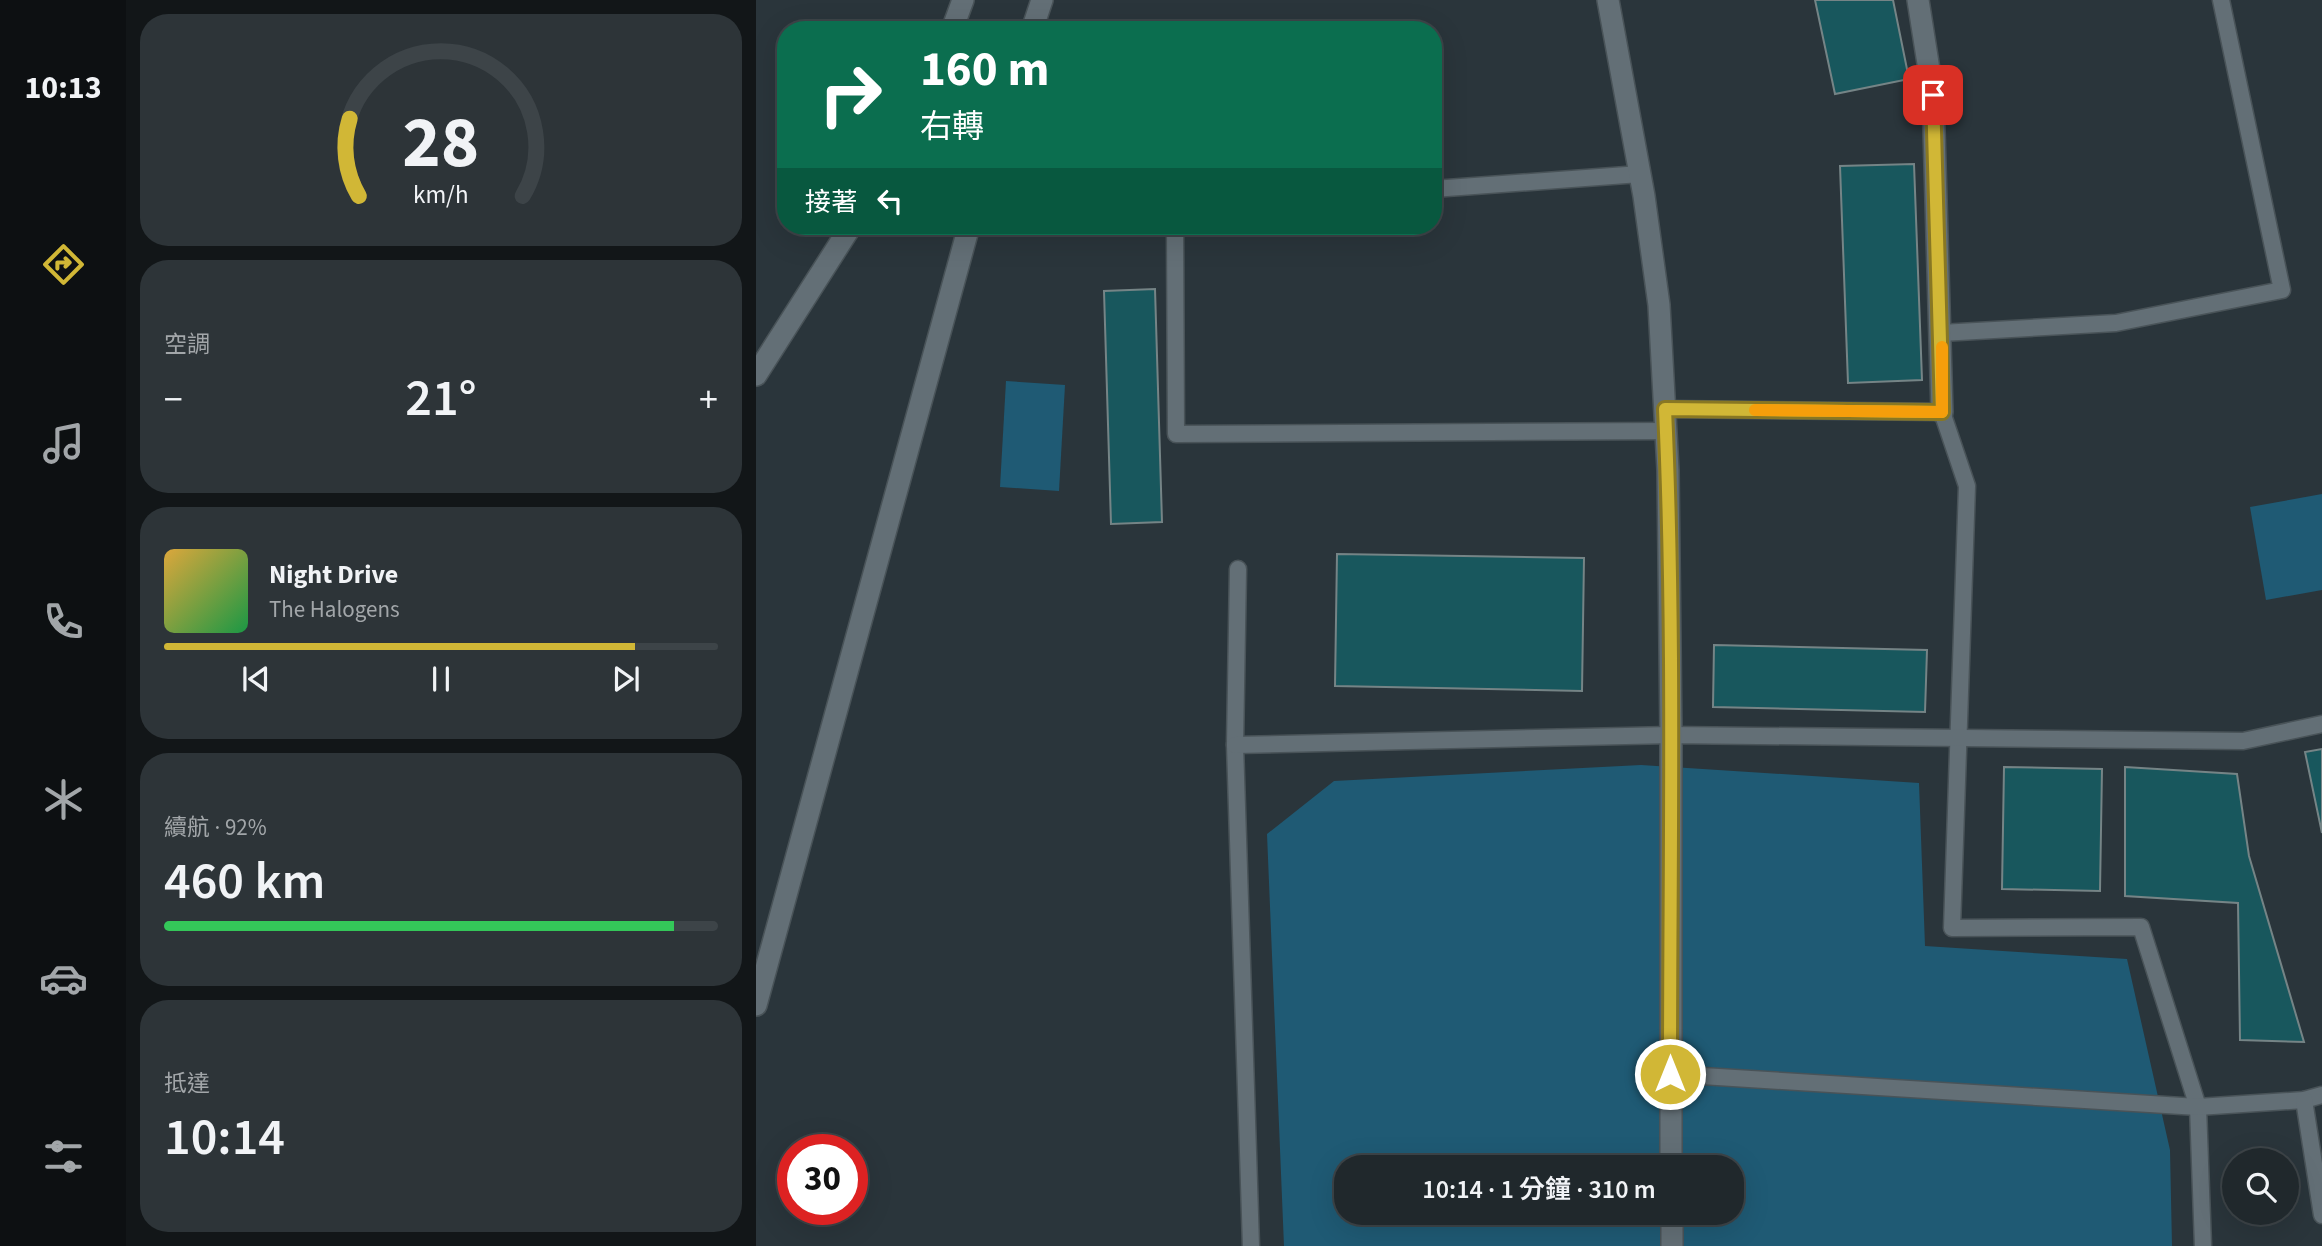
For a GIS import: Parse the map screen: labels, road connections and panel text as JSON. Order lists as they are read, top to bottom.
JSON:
{
  "page": {
    "tabs": "10:13",
    "turn": ["160 m", "右轉"],
    "then": "接著",
    "tile": [
      "空調",
      ["續航 · 92%", "460 km"],
      ["抵達", "10:14"]
    ],
    "heat": ["−", "21°", "+"],
    "song": ["Night Drive", "The Halogens"],
    "limit": "30",
    "trip": "10:14 · 1 分鐘 · 310 m",
    "gauge": ["28", "km/h"]
  }
}
